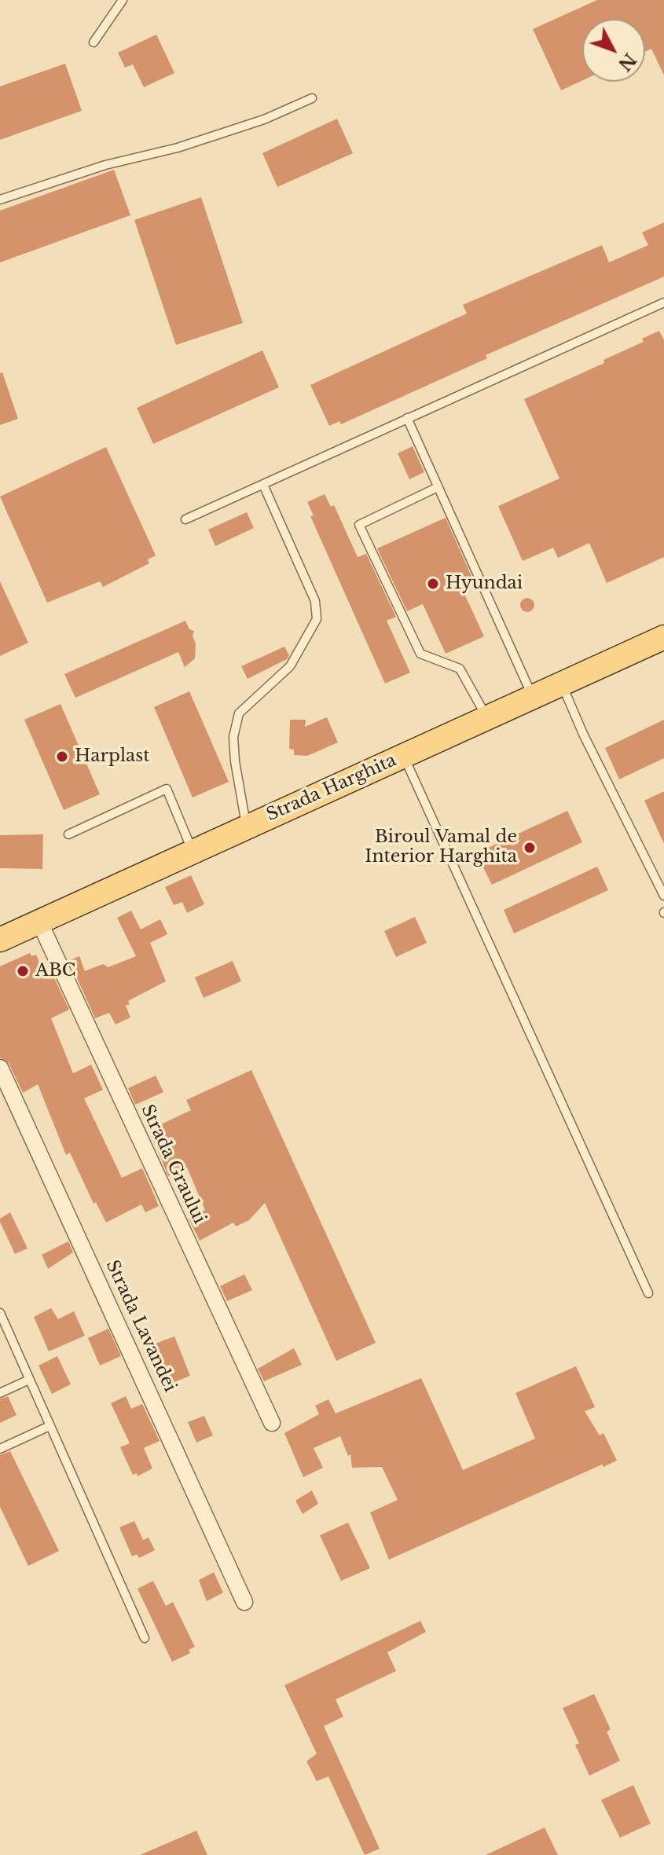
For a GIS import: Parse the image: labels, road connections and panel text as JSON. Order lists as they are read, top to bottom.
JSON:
{
  "streets": {
    "main road": ["Strada Harghita"],
    "street": ["Strada Graului", "Strada Lavandei"]
  },
  "crossings": [
    ["Strada Harghita", "Strada Graului"]
  ],
  "places": [
    "Hyundai",
    "Harplast",
    "Biroul Vamal de Interior Harghita",
    "ABC"
  ],
  "north": "bottom right"
}
